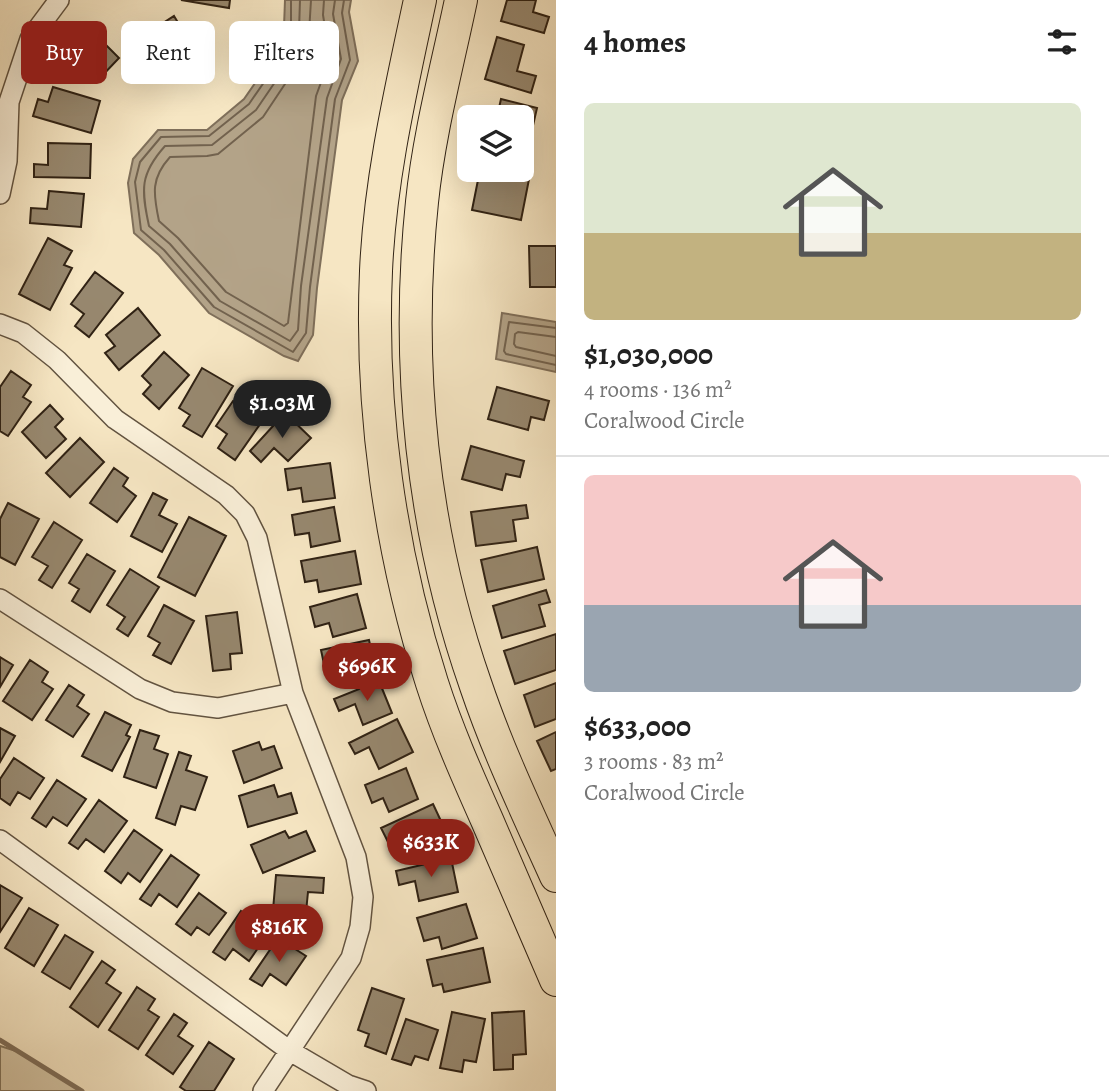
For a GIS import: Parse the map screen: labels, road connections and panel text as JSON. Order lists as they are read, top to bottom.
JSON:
{
  "page": {
    "heading": "4 homes",
    "chip": ["Buy", "Rent", "Filters"],
    "list": [
      {
        "name": "$1,030,000",
        "note": "4 rooms · 136 m² · Coralwood Circle"
      },
      {
        "name": "$633,000",
        "note": "3 rooms · 83 m² · Coralwood Circle"
      }
    ],
    "price": [
      "$1.03M",
      "$696K",
      "$633K",
      "$816K"
    ]
  }
}
